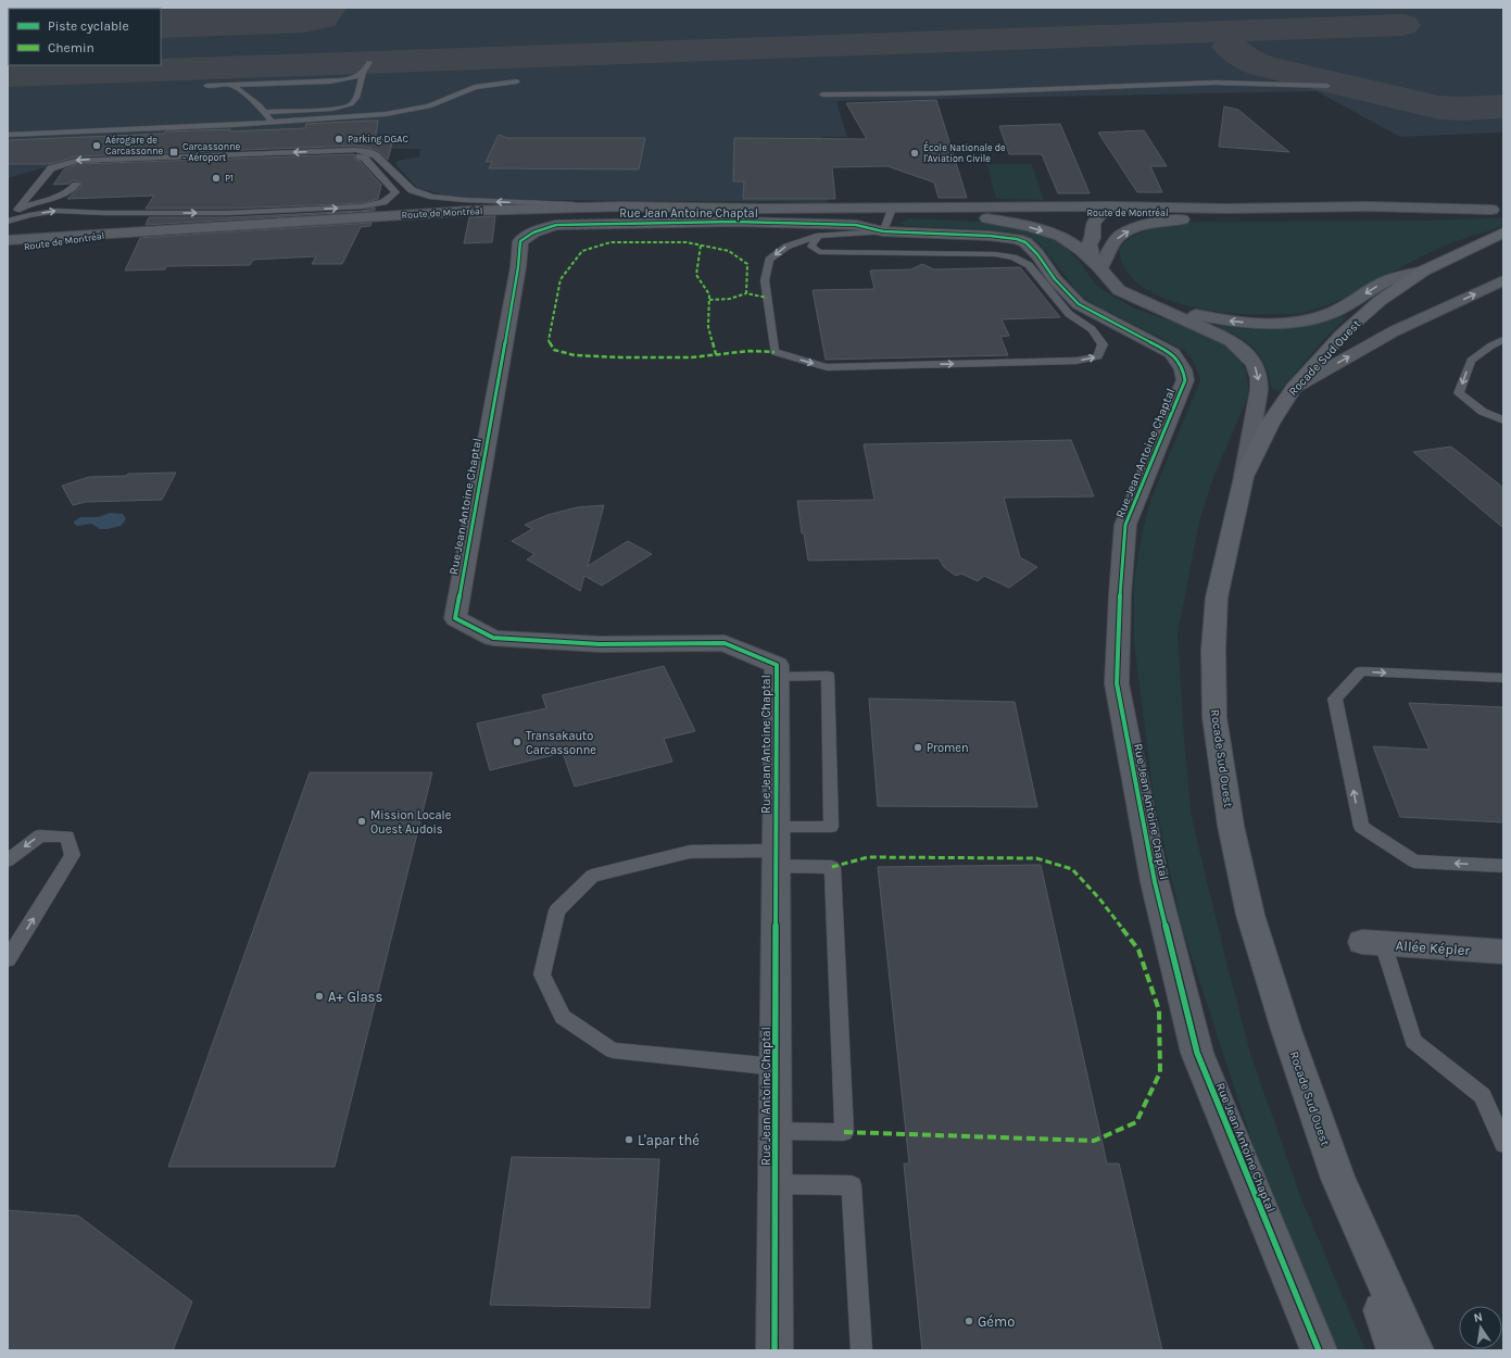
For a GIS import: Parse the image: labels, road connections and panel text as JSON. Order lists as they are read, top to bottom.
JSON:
{
  "streets": {
    "main road": ["Route de Montréal", "Rocade Sud Ouest"],
    "street": ["Rue Jean Antoine Chaptal", "Allée Képler"]
  },
  "crossings": [
    ["Route de Montréal", "Rue Jean Antoine Chaptal"]
  ],
  "places": {
    "other": [
      "Parking DGAC",
      "Aérogare de Carcassonne",
      "École Nationale de l'Aviation Civile",
      "P1",
      "Transakauto Carcassonne",
      "Promen",
      "Mission Locale Ouest Audois",
      "A+ Glass",
      "L'apar thé",
      "Gémo"
    ],
    "transit": ["Carcassonne - Aéroport"]
  },
  "legend": ["Piste cyclable", "Chemin"],
  "north": "top"
}
